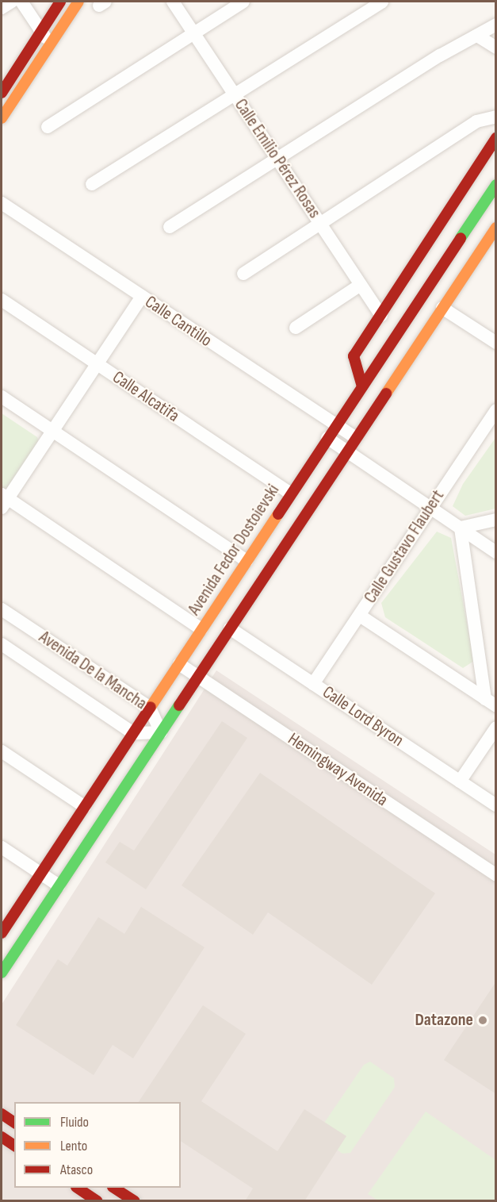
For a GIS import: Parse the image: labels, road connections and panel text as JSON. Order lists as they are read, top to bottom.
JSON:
{
  "streets": {
    "main road": ["Avenida Fedor Dostoievski"],
    "street": [
      "Calle Emilio Pérez Rosas",
      "Calle Cantillo",
      "Calle Alcatifa",
      "Calle Gustavo Flaubert",
      "Avenida De la Mancha",
      "Calle Lord Byron",
      "Hemingway Avenida"
    ]
  },
  "crossings": [
    ["Calle Cantillo", "Avenida Fedor Dostoievski"],
    ["Calle Alcatifa", "Avenida Fedor Dostoievski"],
    ["Calle Gustavo Flaubert", "Calle Lord Byron"],
    ["Avenida Fedor Dostoievski", "Avenida De la Mancha"],
    ["Avenida Fedor Dostoievski", "Hemingway Avenida"]
  ],
  "places": ["Datazone"],
  "legend": ["Fluido", "Lento", "Atasco"]
}
